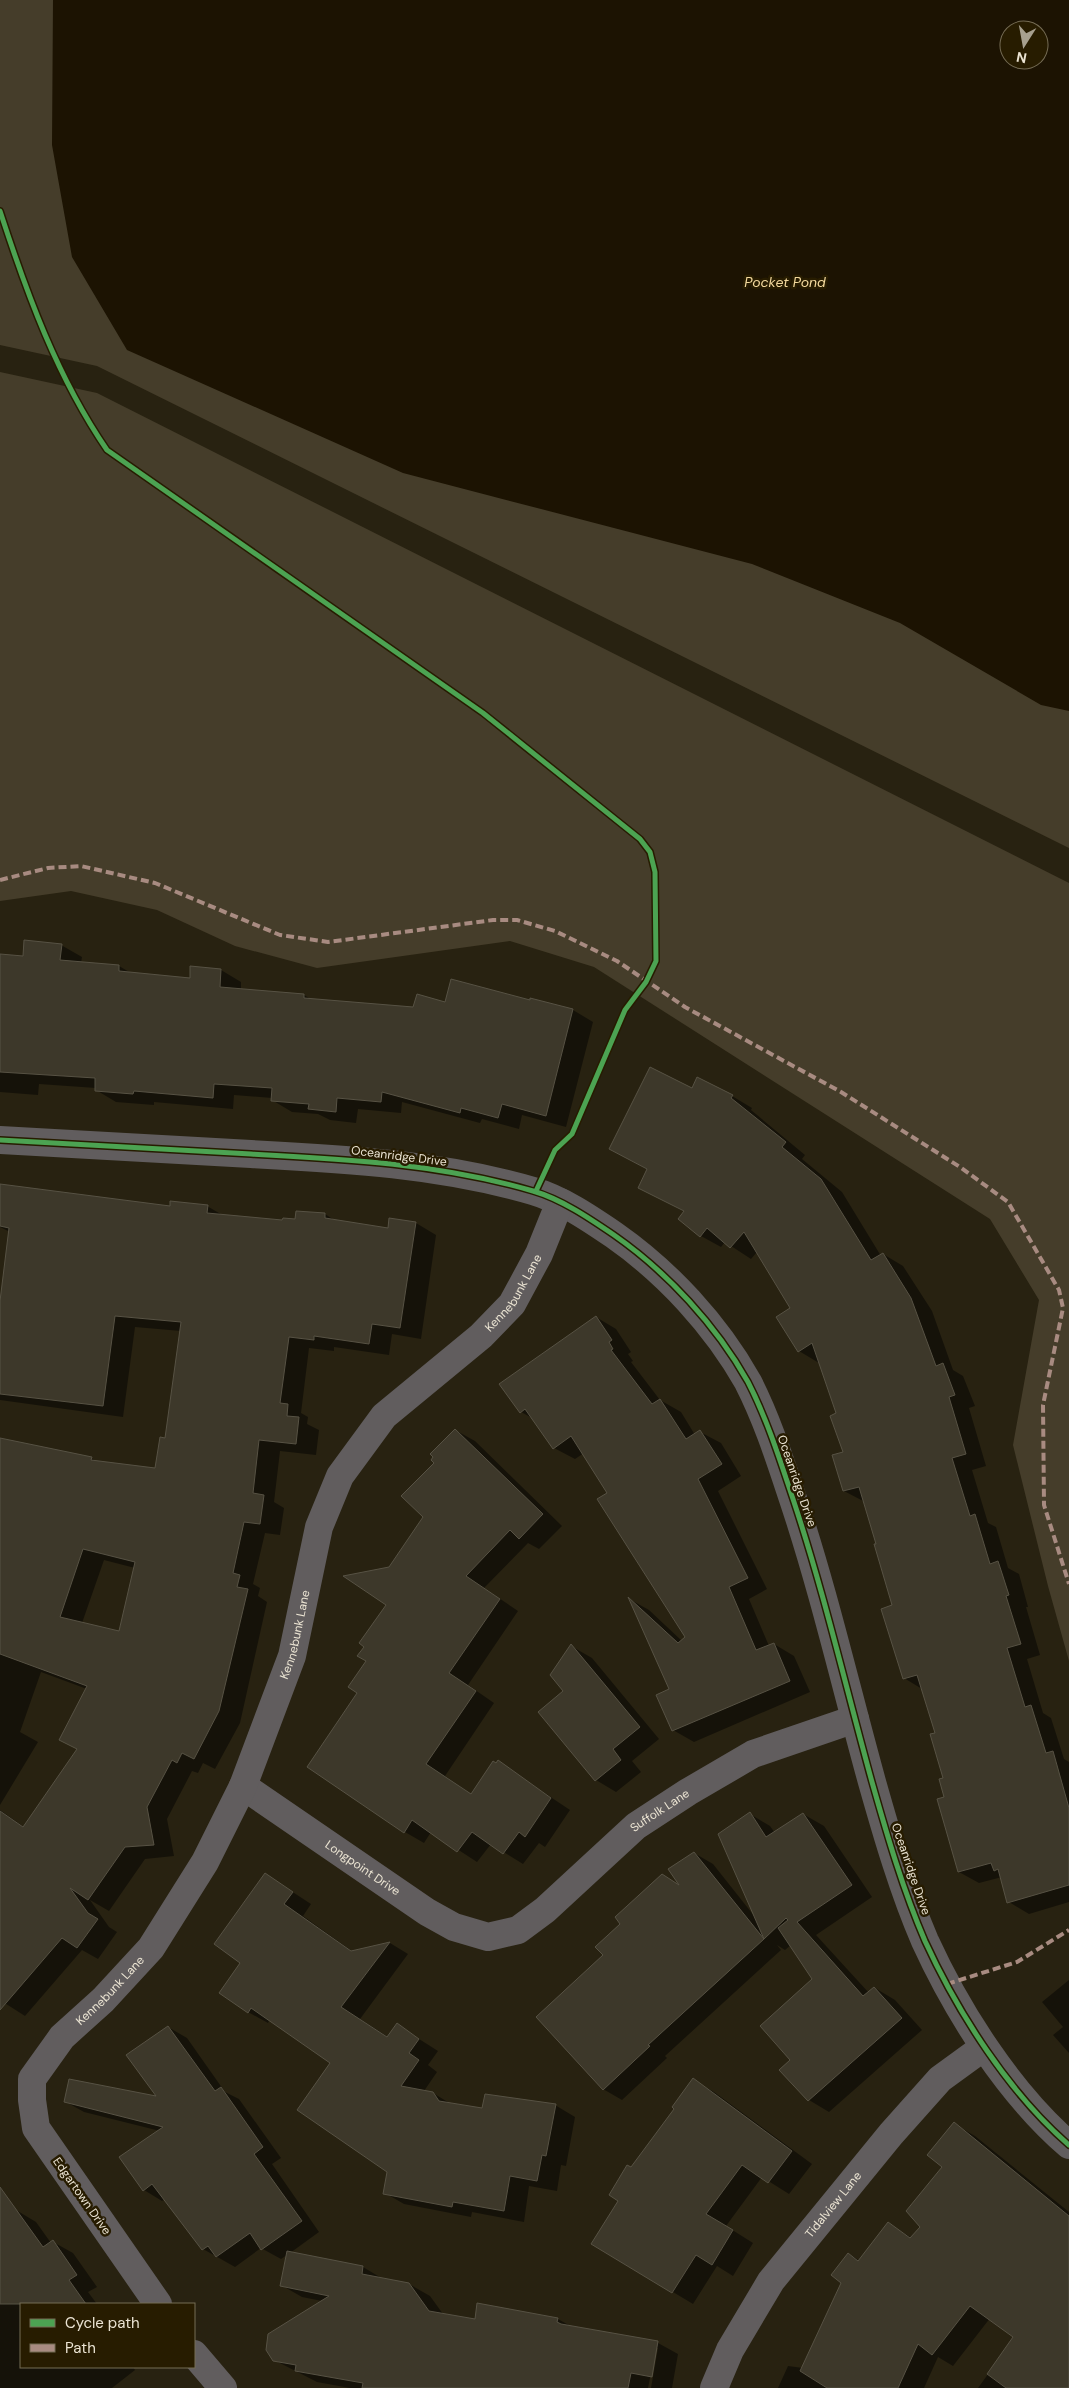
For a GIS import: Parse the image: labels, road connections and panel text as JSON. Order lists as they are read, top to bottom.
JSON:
{
  "streets": {
    "street": [
      "Oceanridge Drive",
      "Kennebunk Lane",
      "Suffolk Lane",
      "Longpoint Drive",
      "Edgartown Drive",
      "Tidalview Lane"
    ]
  },
  "crossings": [
    ["Oceanridge Drive", "Kennebunk Lane"],
    ["Oceanridge Drive", "Suffolk Lane"],
    ["Oceanridge Drive", "Tidalview Lane"],
    ["Kennebunk Lane", "Longpoint Drive"],
    ["Kennebunk Lane", "Edgartown Drive"],
    ["Suffolk Lane", "Longpoint Drive"]
  ],
  "water": ["Pocket Pond"],
  "legend": ["Cycle path", "Path"],
  "north": "bottom"
}
